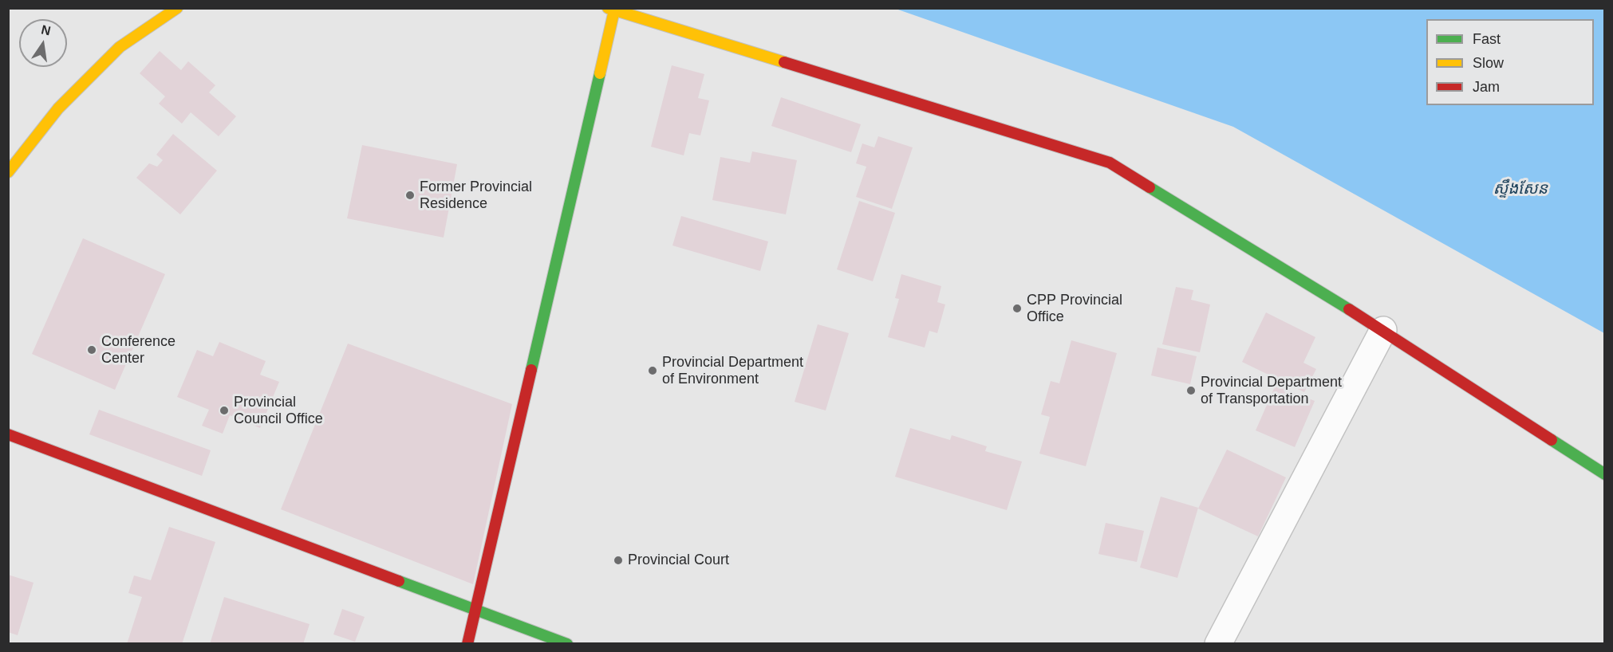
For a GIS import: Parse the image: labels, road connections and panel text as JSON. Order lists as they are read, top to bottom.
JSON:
{
  "water": ["ស្ទឹងសែន"],
  "places": [
    "Former Provincial Residence",
    "CPP Provincial Office",
    "Conference Center",
    "Provincial Department of Environment",
    "Provincial Department of Transportation",
    "Provincial Council Office",
    "Provincial Court"
  ],
  "legend": ["Fast", "Slow", "Jam"],
  "north": "top"
}
